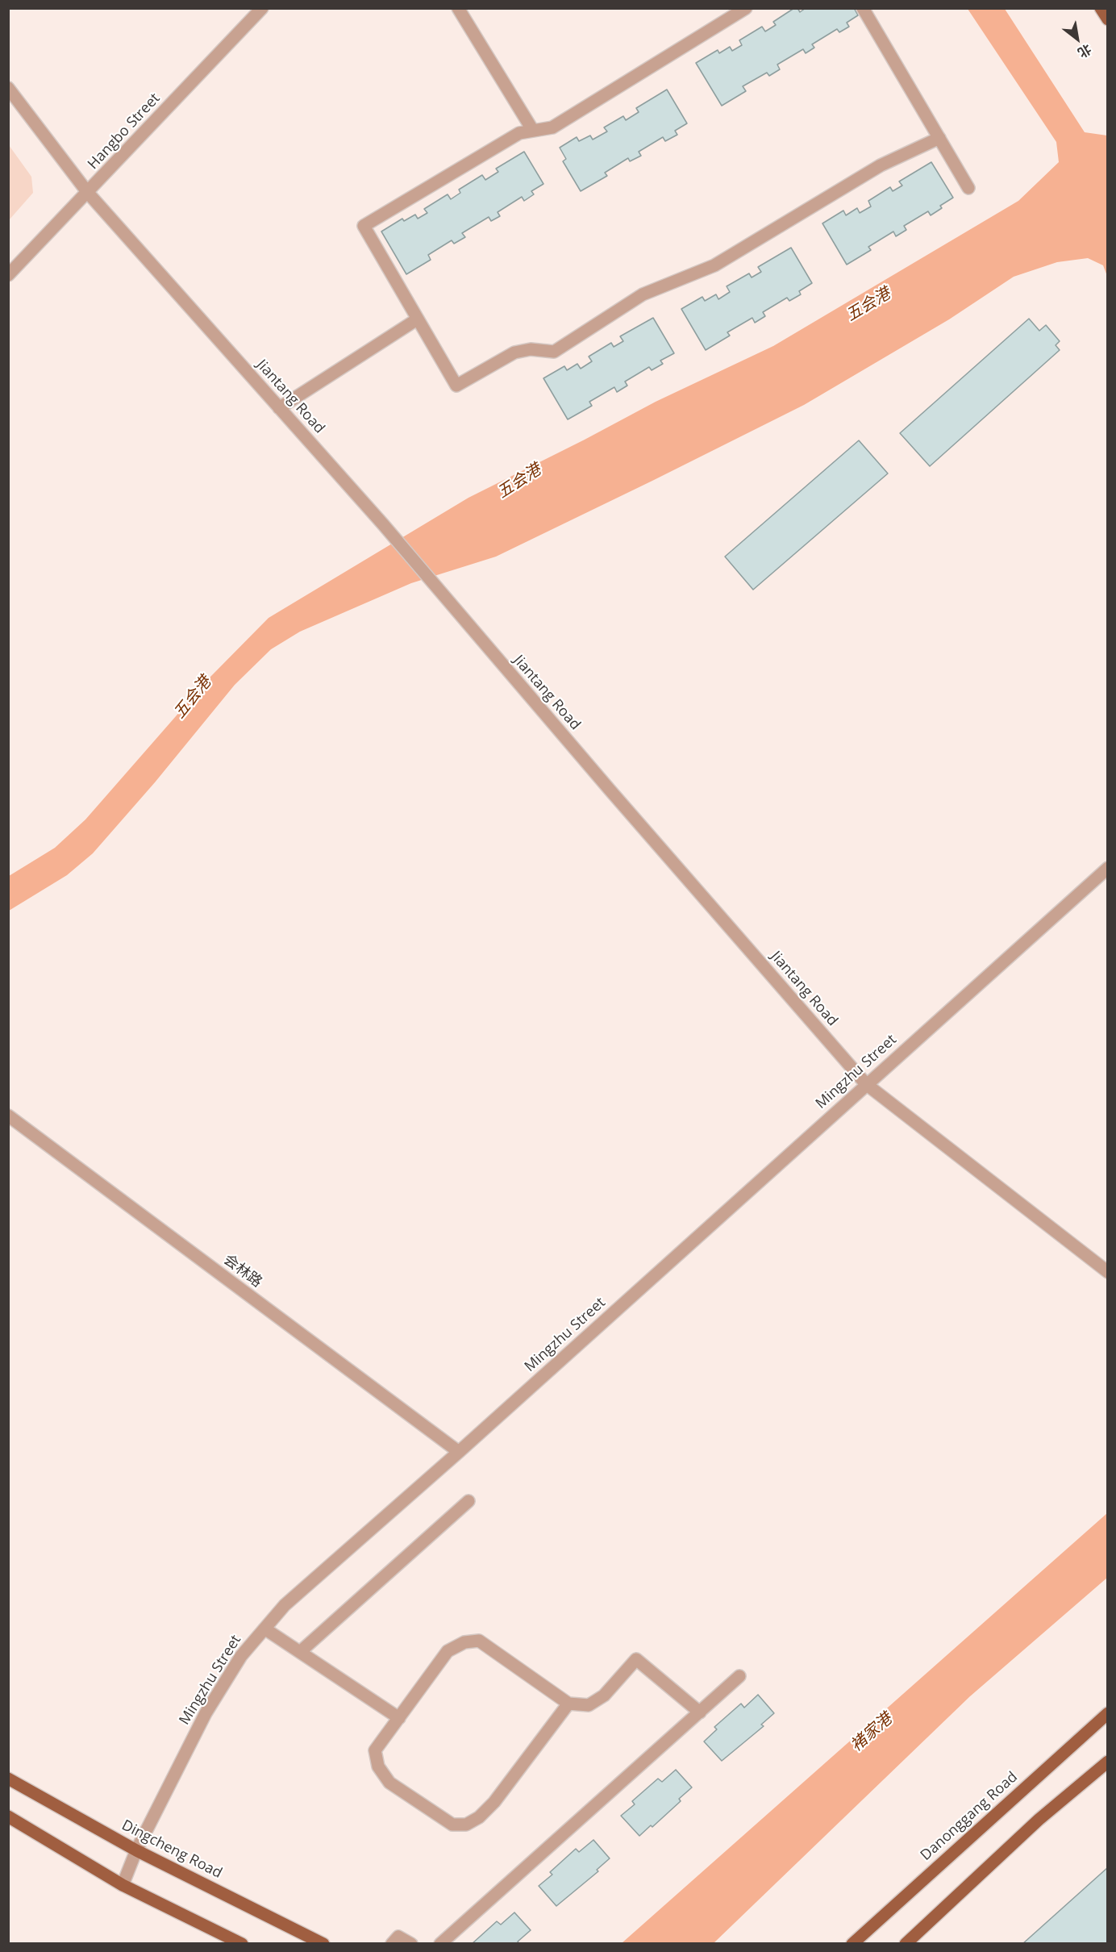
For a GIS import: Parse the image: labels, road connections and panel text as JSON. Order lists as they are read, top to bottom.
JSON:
{
  "streets": {
    "main road": ["Danonggang Road", "Dingcheng Road"],
    "street": [
      "Hangbo Street",
      "Jiantang Road",
      "Mingzhu Street",
      "会林路"
    ]
  },
  "crossings": [
    ["Hangbo Street", "Jiantang Road"],
    ["Jiantang Road", "Mingzhu Street"],
    ["Mingzhu Street", "会林路"],
    ["Mingzhu Street", "Dingcheng Road"]
  ],
  "water": ["五会港", "褚家港"],
  "north": "bottom right"
}
